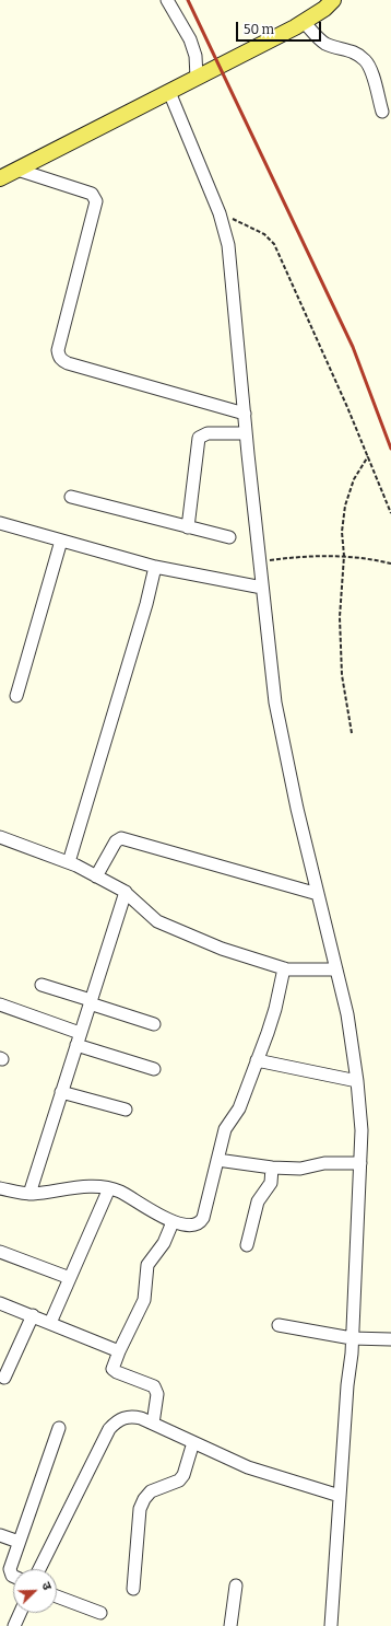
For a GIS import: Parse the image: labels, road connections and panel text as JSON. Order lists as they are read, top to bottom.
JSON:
{
  "scale_bar": "50 m",
  "north": "top right"
}
